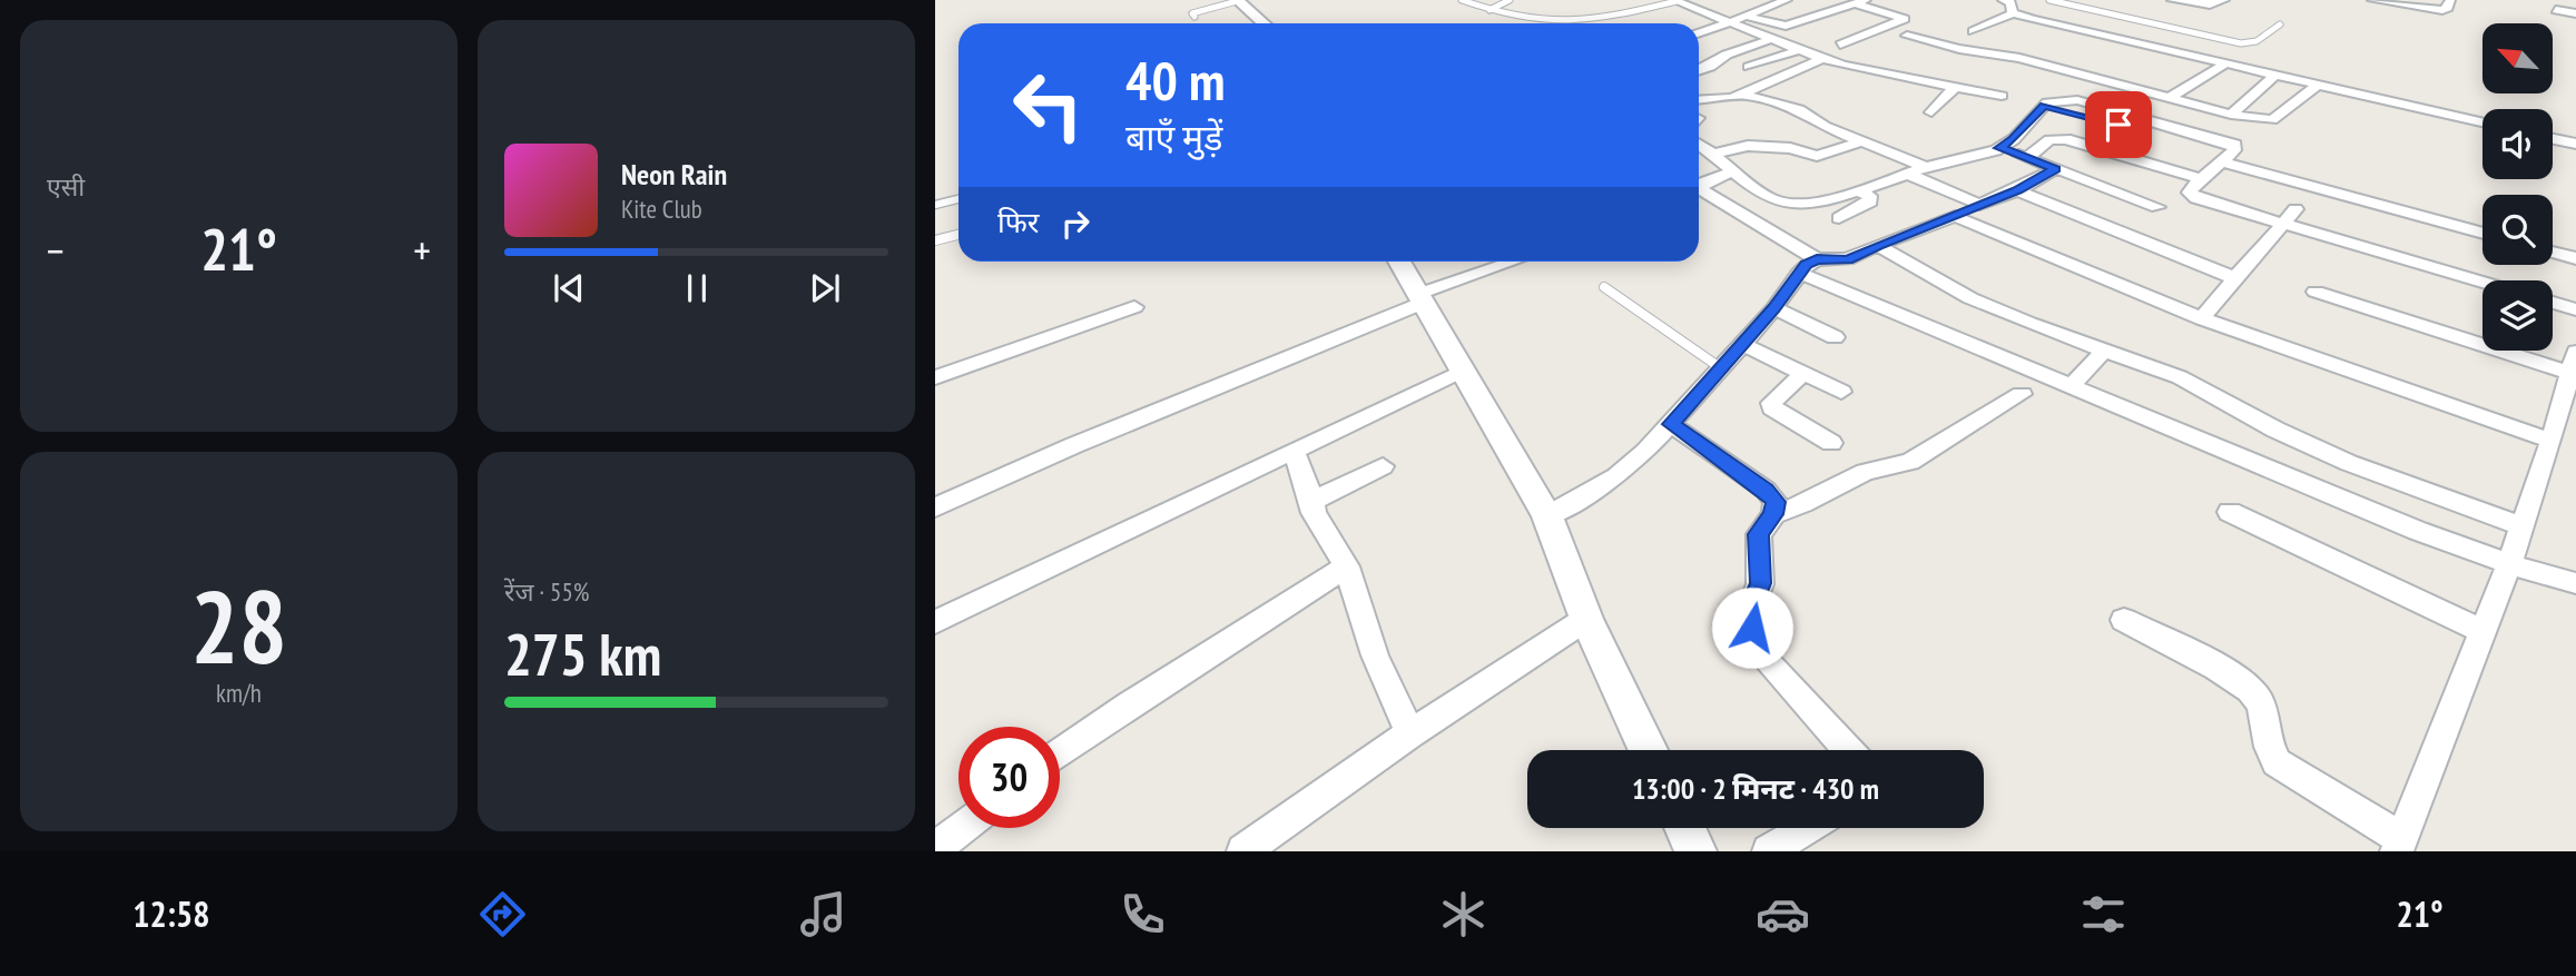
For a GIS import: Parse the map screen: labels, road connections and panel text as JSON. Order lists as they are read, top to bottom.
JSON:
{
  "north": "top left",
  "page": {
    "tile": [
      "एसी",
      ["28", "km/h"],
      ["रेंज · 55%", "275 km"]
    ],
    "turn": ["40 m", "बाएँ मुड़ें"],
    "song": ["Neon Rain", "Kite Club"],
    "then": "फिर",
    "heat": ["−", "21°", "+"],
    "limit": "30",
    "trip": "13:00 · 2 मिनट · 430 m",
    "tabs": ["12:58", "21°"]
  }
}
